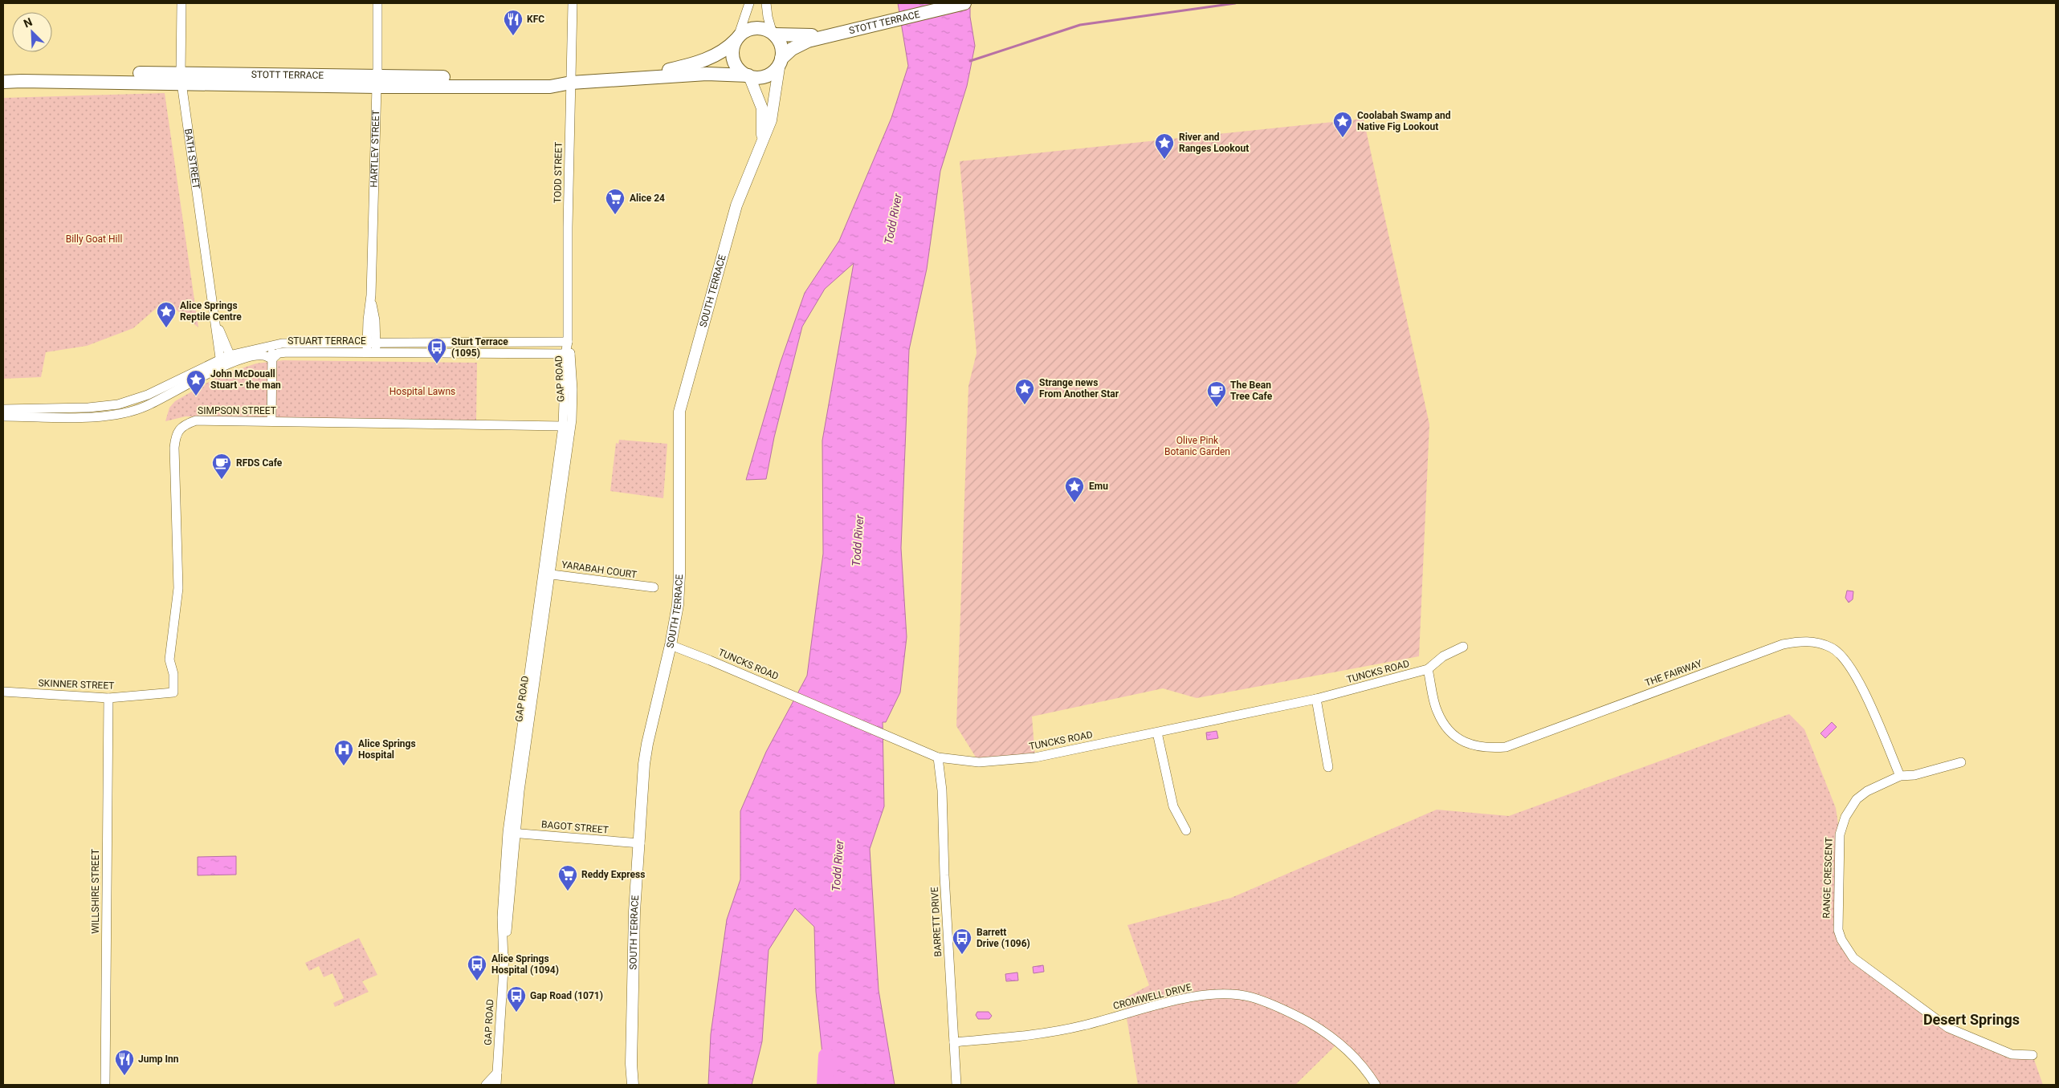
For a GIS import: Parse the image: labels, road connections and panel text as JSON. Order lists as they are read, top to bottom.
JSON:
{
  "streets": {
    "main road": ["STOTT TERRACE"],
    "street": [
      "HARTLEY STREET",
      "BATH STREET",
      "TODD STREET",
      "SOUTH TERRACE",
      "STUART TERRACE",
      "GAP ROAD",
      "SIMPSON STREET",
      "YARABAH COURT",
      "TUNCKS ROAD",
      "THE FAIRWAY",
      "SKINNER STREET",
      "BAGOT STREET",
      "RANGE CRESCENT",
      "WILLSHIRE STREET",
      "BARRETT DRIVE",
      "CROMWELL DRIVE"
    ]
  },
  "crossings": [
    ["STOTT TERRACE", "HARTLEY STREET"],
    ["STOTT TERRACE", "BATH STREET"],
    ["STOTT TERRACE", "TODD STREET"],
    ["STOTT TERRACE", "SOUTH TERRACE"],
    ["HARTLEY STREET", "STUART TERRACE"],
    ["BATH STREET", "STUART TERRACE"],
    ["TODD STREET", "STUART TERRACE"],
    ["TODD STREET", "GAP ROAD"],
    ["SOUTH TERRACE", "TUNCKS ROAD"],
    ["SOUTH TERRACE", "BAGOT STREET"],
    ["STUART TERRACE", "GAP ROAD"],
    ["GAP ROAD", "SIMPSON STREET"],
    ["GAP ROAD", "YARABAH COURT"],
    ["GAP ROAD", "BAGOT STREET"],
    ["SIMPSON STREET", "SKINNER STREET"],
    ["TUNCKS ROAD", "THE FAIRWAY"],
    ["TUNCKS ROAD", "BARRETT DRIVE"],
    ["THE FAIRWAY", "RANGE CRESCENT"],
    ["SKINNER STREET", "WILLSHIRE STREET"],
    ["BARRETT DRIVE", "CROMWELL DRIVE"]
  ],
  "districts": ["Desert Springs"],
  "water": ["Todd River"],
  "parks": ["Billy Goat Hill", "Hospital Lawns", "Olive Pink Botanic Garden"],
  "places": {
    "restaurant": ["KFC", "Jump Inn"],
    "place": [
      "Coolabah Swamp and Native Fig Lookout",
      "River and Ranges Lookout",
      "Alice Springs Reptile Centre",
      "John McDouall Stuart - the man",
      "Strange news From Another Star",
      "Emu"
    ],
    "supermarket": ["Alice 24", "Reddy Express"],
    "bus stop": [
      "Sturt Terrace (1095)",
      "Barrett Drive (1096)",
      "Alice Springs Hospital (1094)",
      "Gap Road (1071)"
    ],
    "cafe": ["The Bean Tree Cafe", "RFDS Cafe"],
    "hospital": ["Alice Springs Hospital"]
  },
  "north": "top left"
}
